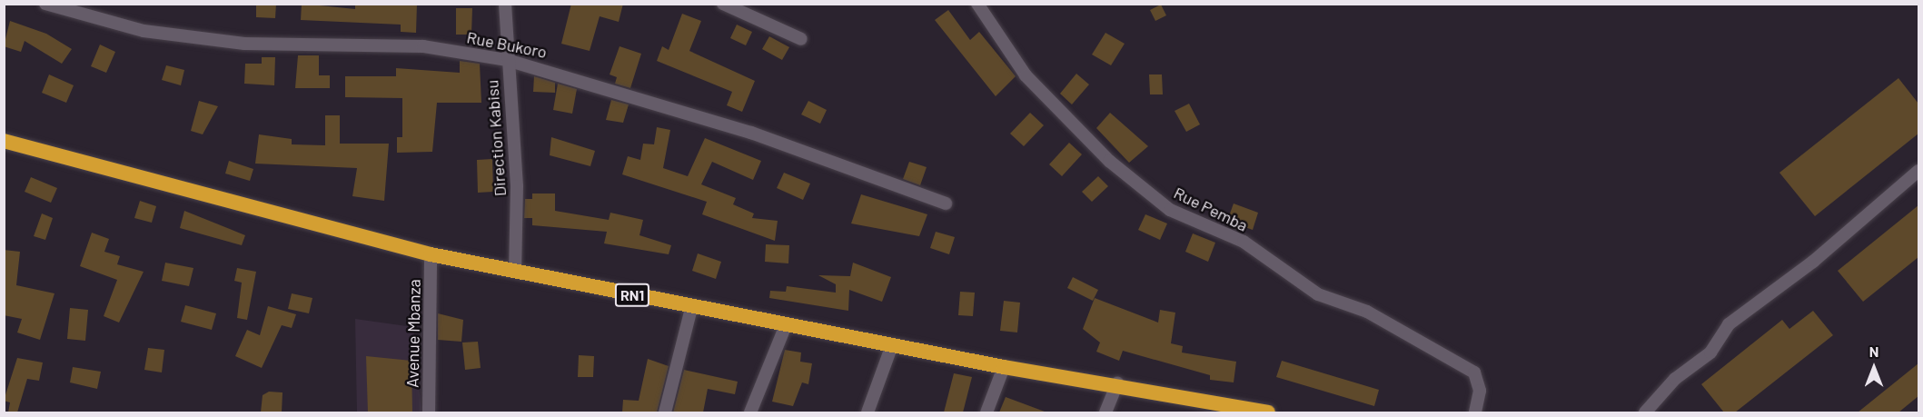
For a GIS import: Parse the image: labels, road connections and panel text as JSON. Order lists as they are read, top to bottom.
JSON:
{
  "streets": {
    "highway": ["RN1"],
    "street": [
      "Rue Bukoro",
      "Direction Kabisu",
      "Rue Pemba",
      "Avenue Mbanza"
    ]
  },
  "crossings": [
    ["Rue Bukoro", "Direction Kabisu"],
    ["Direction Kabisu", "RN1"],
    ["RN1", "Avenue Mbanza"]
  ],
  "north": "top"
}
